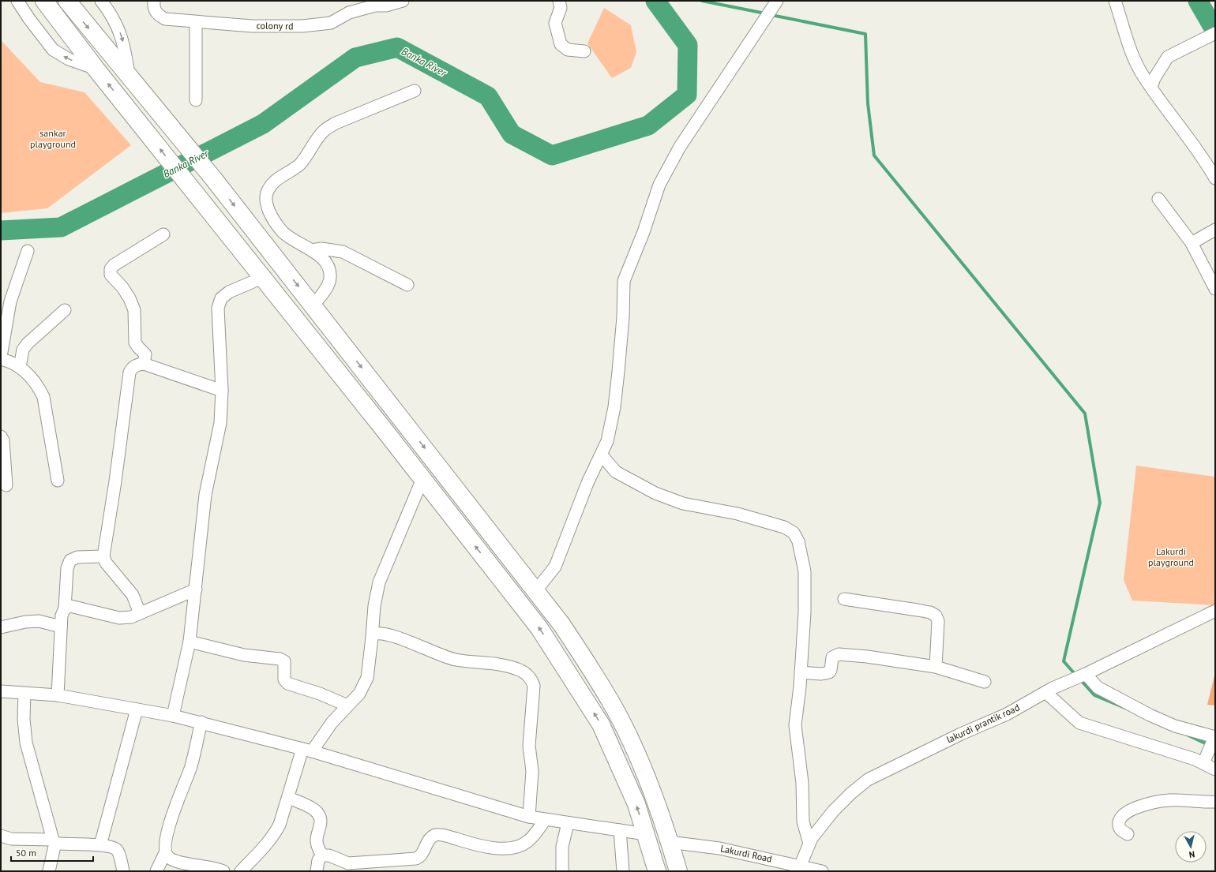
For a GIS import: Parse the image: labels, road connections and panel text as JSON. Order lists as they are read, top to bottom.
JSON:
{
  "streets": {
    "street": ["colony rd", "lakurdi prantik road", "Lakurdi Road"]
  },
  "crossings": [
    ["lakurdi prantik road", "Lakurdi Road"]
  ],
  "water": ["Banka River"],
  "parks": ["sankar playground", "Lakurdi playground"],
  "scale_bar": "50 m",
  "north": "bottom"
}
